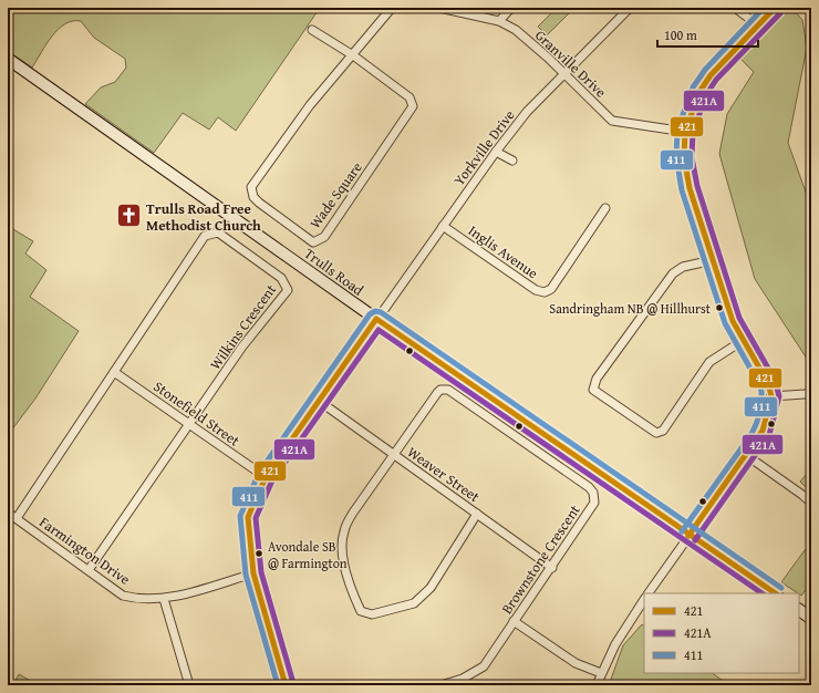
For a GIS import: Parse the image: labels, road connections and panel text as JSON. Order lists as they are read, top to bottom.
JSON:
{
  "streets": {
    "street": [
      "Granville Drive",
      "Yorkville Drive",
      "Wade Square",
      "Inglis Avenue",
      "Trulls Road",
      "Wilkins Crescent",
      "Stonefield Street",
      "Weaver Street",
      "Farmington Drive",
      "Brownstone Crescent"
    ]
  },
  "crossings": [
    ["Granville Drive", "Yorkville Drive"],
    ["Yorkville Drive", "Inglis Avenue"],
    ["Yorkville Drive", "Trulls Road"],
    ["Yorkville Drive", "Stonefield Street"],
    ["Yorkville Drive", "Weaver Street"],
    ["Yorkville Drive", "Farmington Drive"],
    ["Wilkins Crescent", "Stonefield Street"],
    ["Wilkins Crescent", "Farmington Drive"],
    ["Weaver Street", "Brownstone Crescent"]
  ],
  "places": {
    "church": ["Trulls Road Free Methodist Church"],
    "other": ["Sandringham NB @ Hillhurst", "Avondale SB @ Farmington"]
  },
  "lines": ["transit line 421", "transit line 411", "transit line 421A"],
  "legend": ["421", "421A", "411"],
  "scale_bar": "100 m"
}
